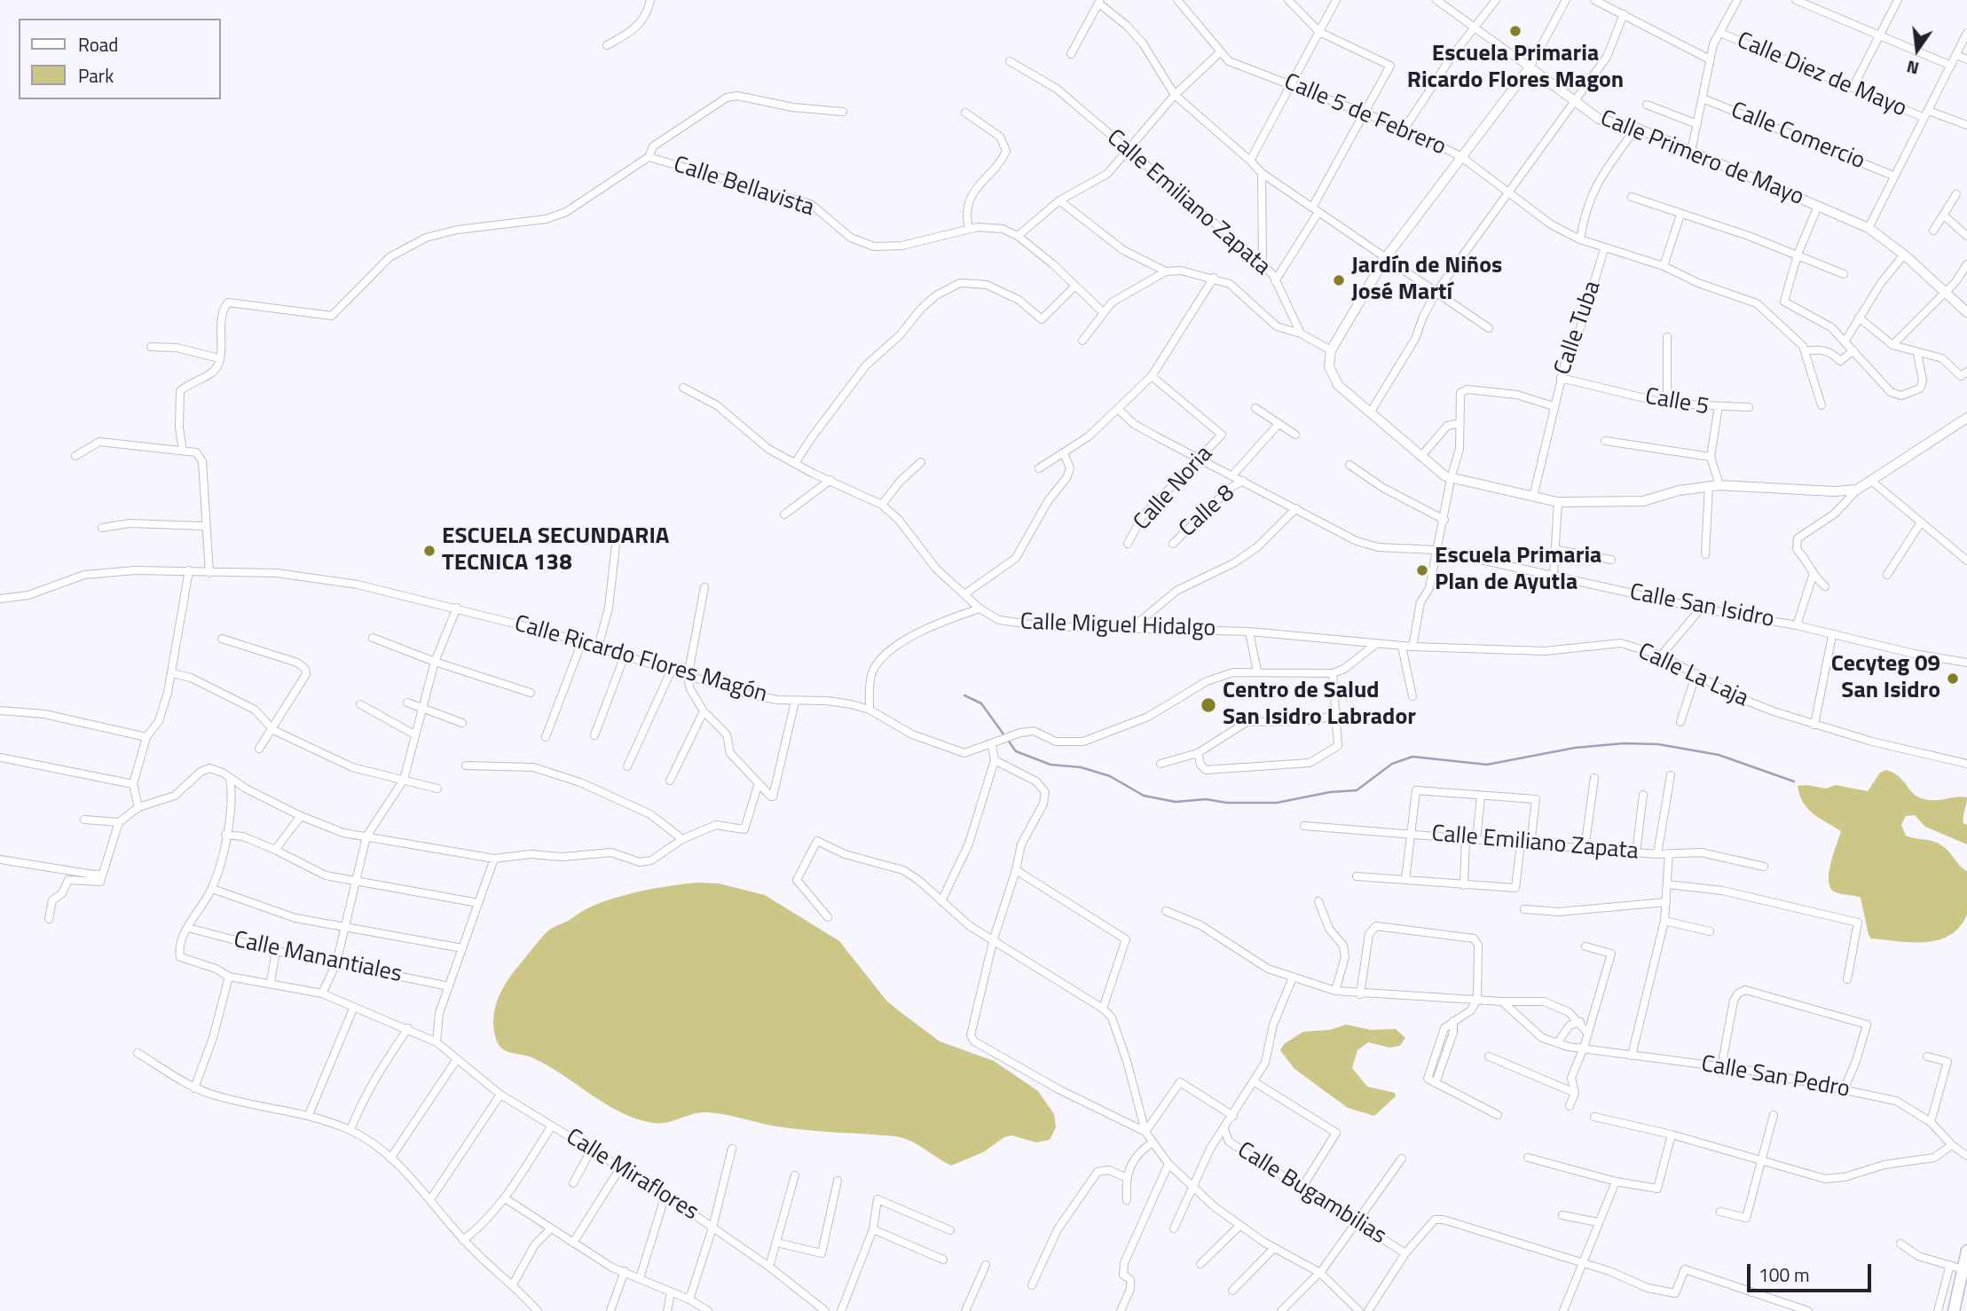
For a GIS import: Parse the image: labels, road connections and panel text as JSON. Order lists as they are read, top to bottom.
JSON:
{
  "streets": {
    "street": [
      "Calle Diez de Mayo",
      "Calle 5 de Febrero",
      "Calle Comercio",
      "Calle Primero de Mayo",
      "Calle Bellavista",
      "Calle Emiliano Zapata",
      "Calle Tuba",
      "Calle 5",
      "Calle Noria",
      "Calle 8",
      "Calle San Isidro",
      "Calle Miguel Hidalgo",
      "Calle Ricardo Flores Magón",
      "Calle La Laja",
      "Calle Manantiales",
      "Calle San Pedro",
      "Calle Miraflores",
      "Calle Bugambilias"
    ]
  },
  "crossings": [
    ["Calle 5 de Febrero", "Calle Tuba"],
    ["Calle Tuba", "Calle 5"],
    ["Calle Noria", "Calle San Isidro"],
    ["Calle 8", "Calle San Isidro"],
    ["Calle Miguel Hidalgo", "Calle La Laja"],
    ["Calle Manantiales", "Calle Miraflores"]
  ],
  "places": [
    "Escuela Primaria Ricardo Flores Magon",
    "Jardín de Niños José Martí",
    "ESCUELA SECUNDARIA TECNICA 138",
    "Escuela Primaria Plan de Ayutla",
    "Cecyteg 09 San Isidro",
    "Centro de Salud San Isidro Labrador"
  ],
  "legend": ["Road", "Park"],
  "scale_bar": "100 m",
  "north": "bottom"
}
